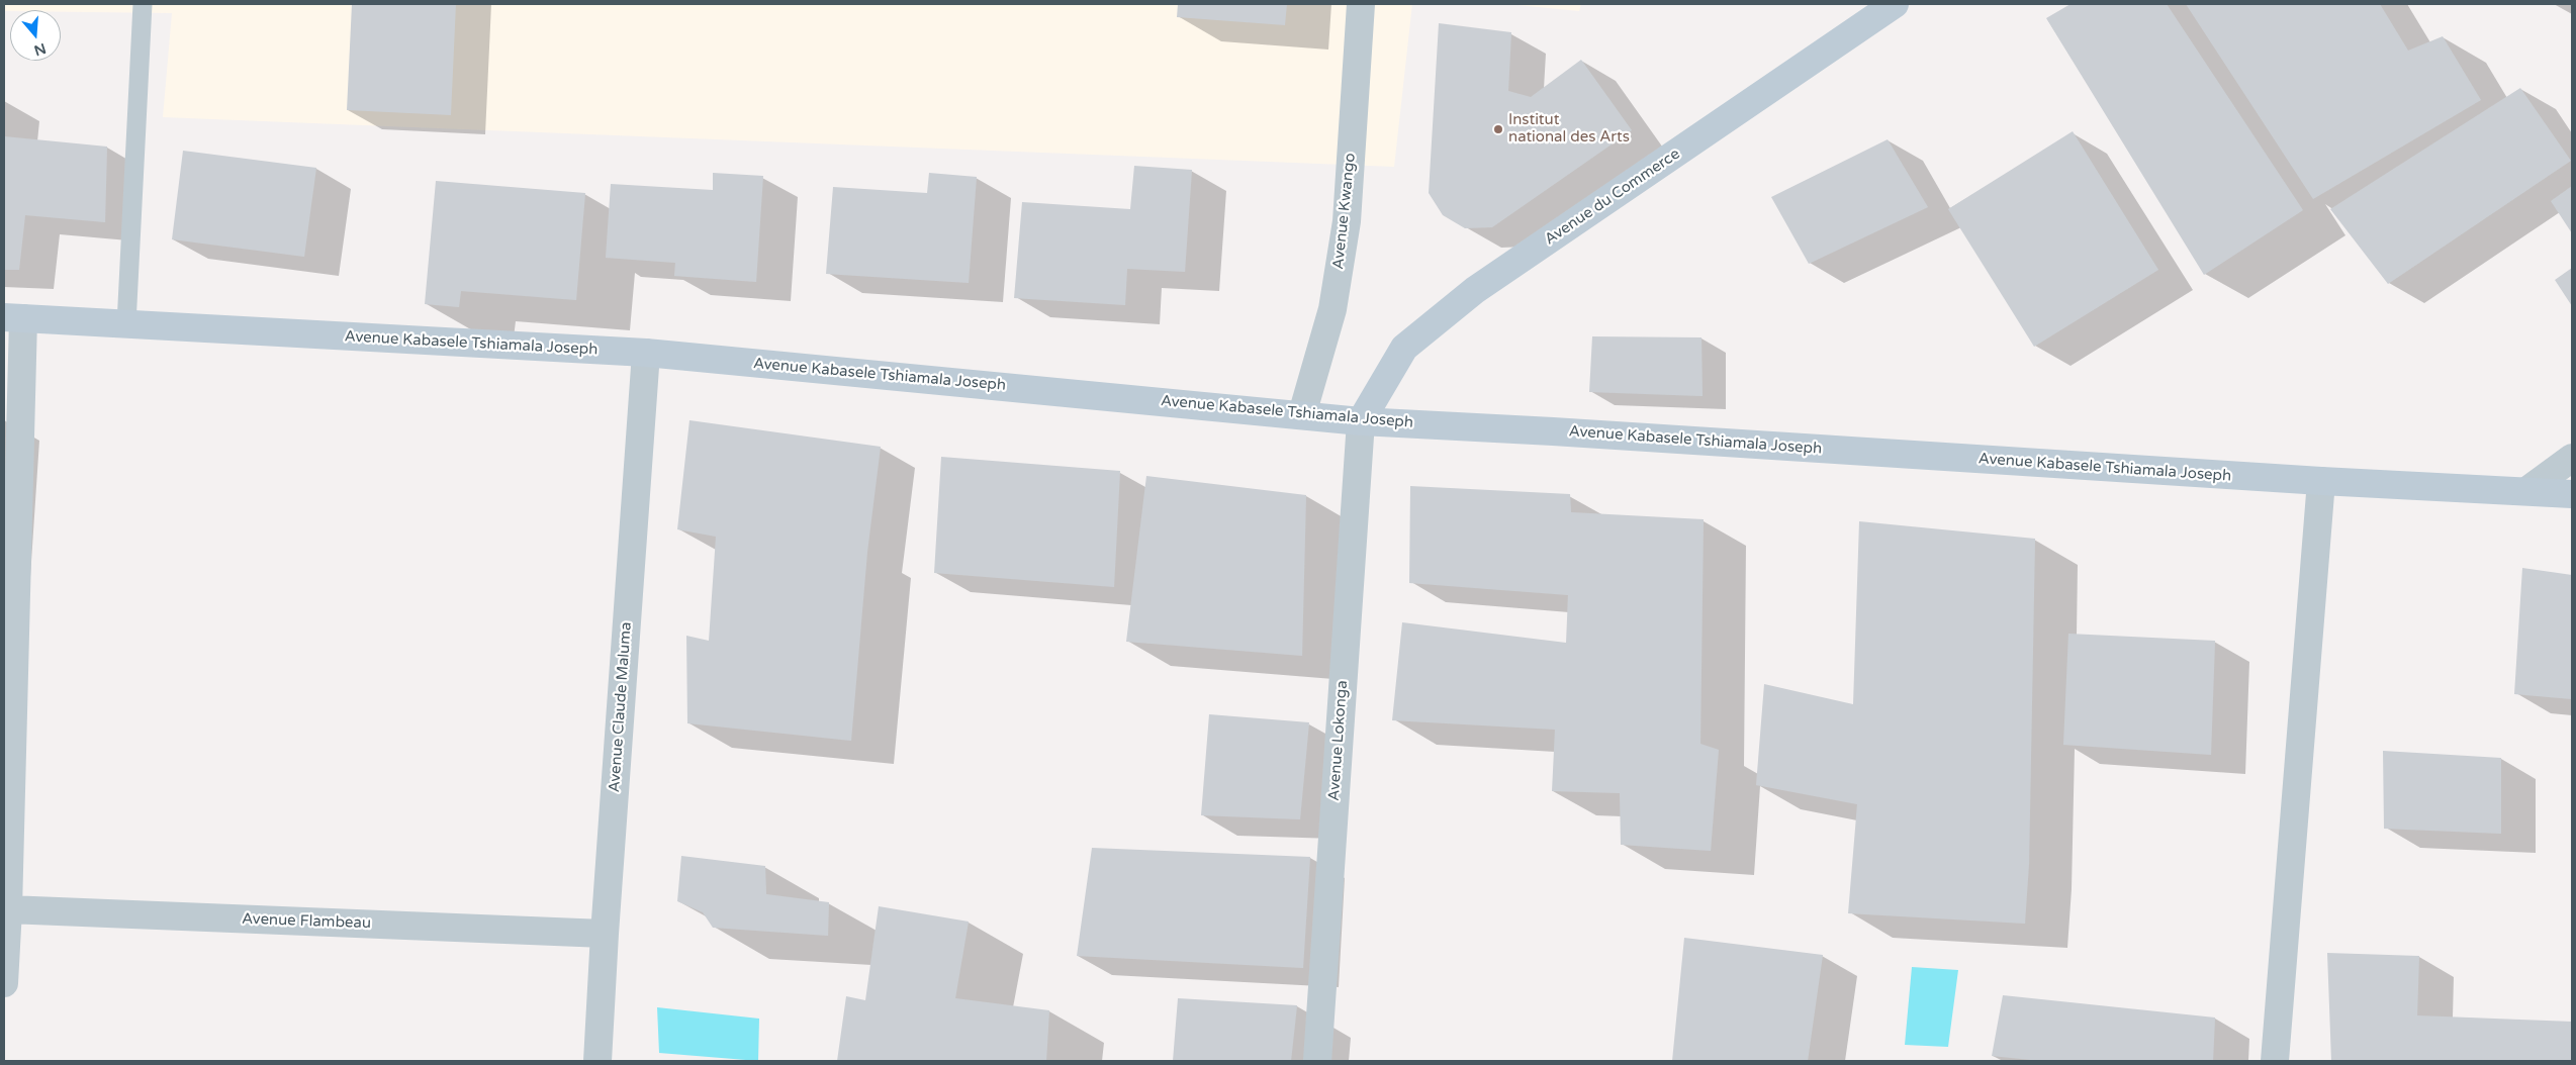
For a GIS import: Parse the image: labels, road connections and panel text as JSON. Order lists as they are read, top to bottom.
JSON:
{
  "streets": {
    "main road": ["Avenue du Commerce", "Avenue Kabasele Tshiamala Joseph"],
    "street": [
      "Avenue Kwango",
      "Avenue Claude Maluma",
      "Avenue Lokonga",
      "Avenue Flambeau"
    ]
  },
  "crossings": [
    ["Avenue du Commerce", "Avenue Kabasele Tshiamala Joseph"],
    ["Avenue du Commerce", "Avenue Lokonga"],
    ["Avenue Kwango", "Avenue Kabasele Tshiamala Joseph"],
    ["Avenue Kabasele Tshiamala Joseph", "Avenue Claude Maluma"],
    ["Avenue Kabasele Tshiamala Joseph", "Avenue Lokonga"],
    ["Avenue Claude Maluma", "Avenue Flambeau"]
  ],
  "places": ["Institut national des Arts"],
  "north": "bottom"
}
